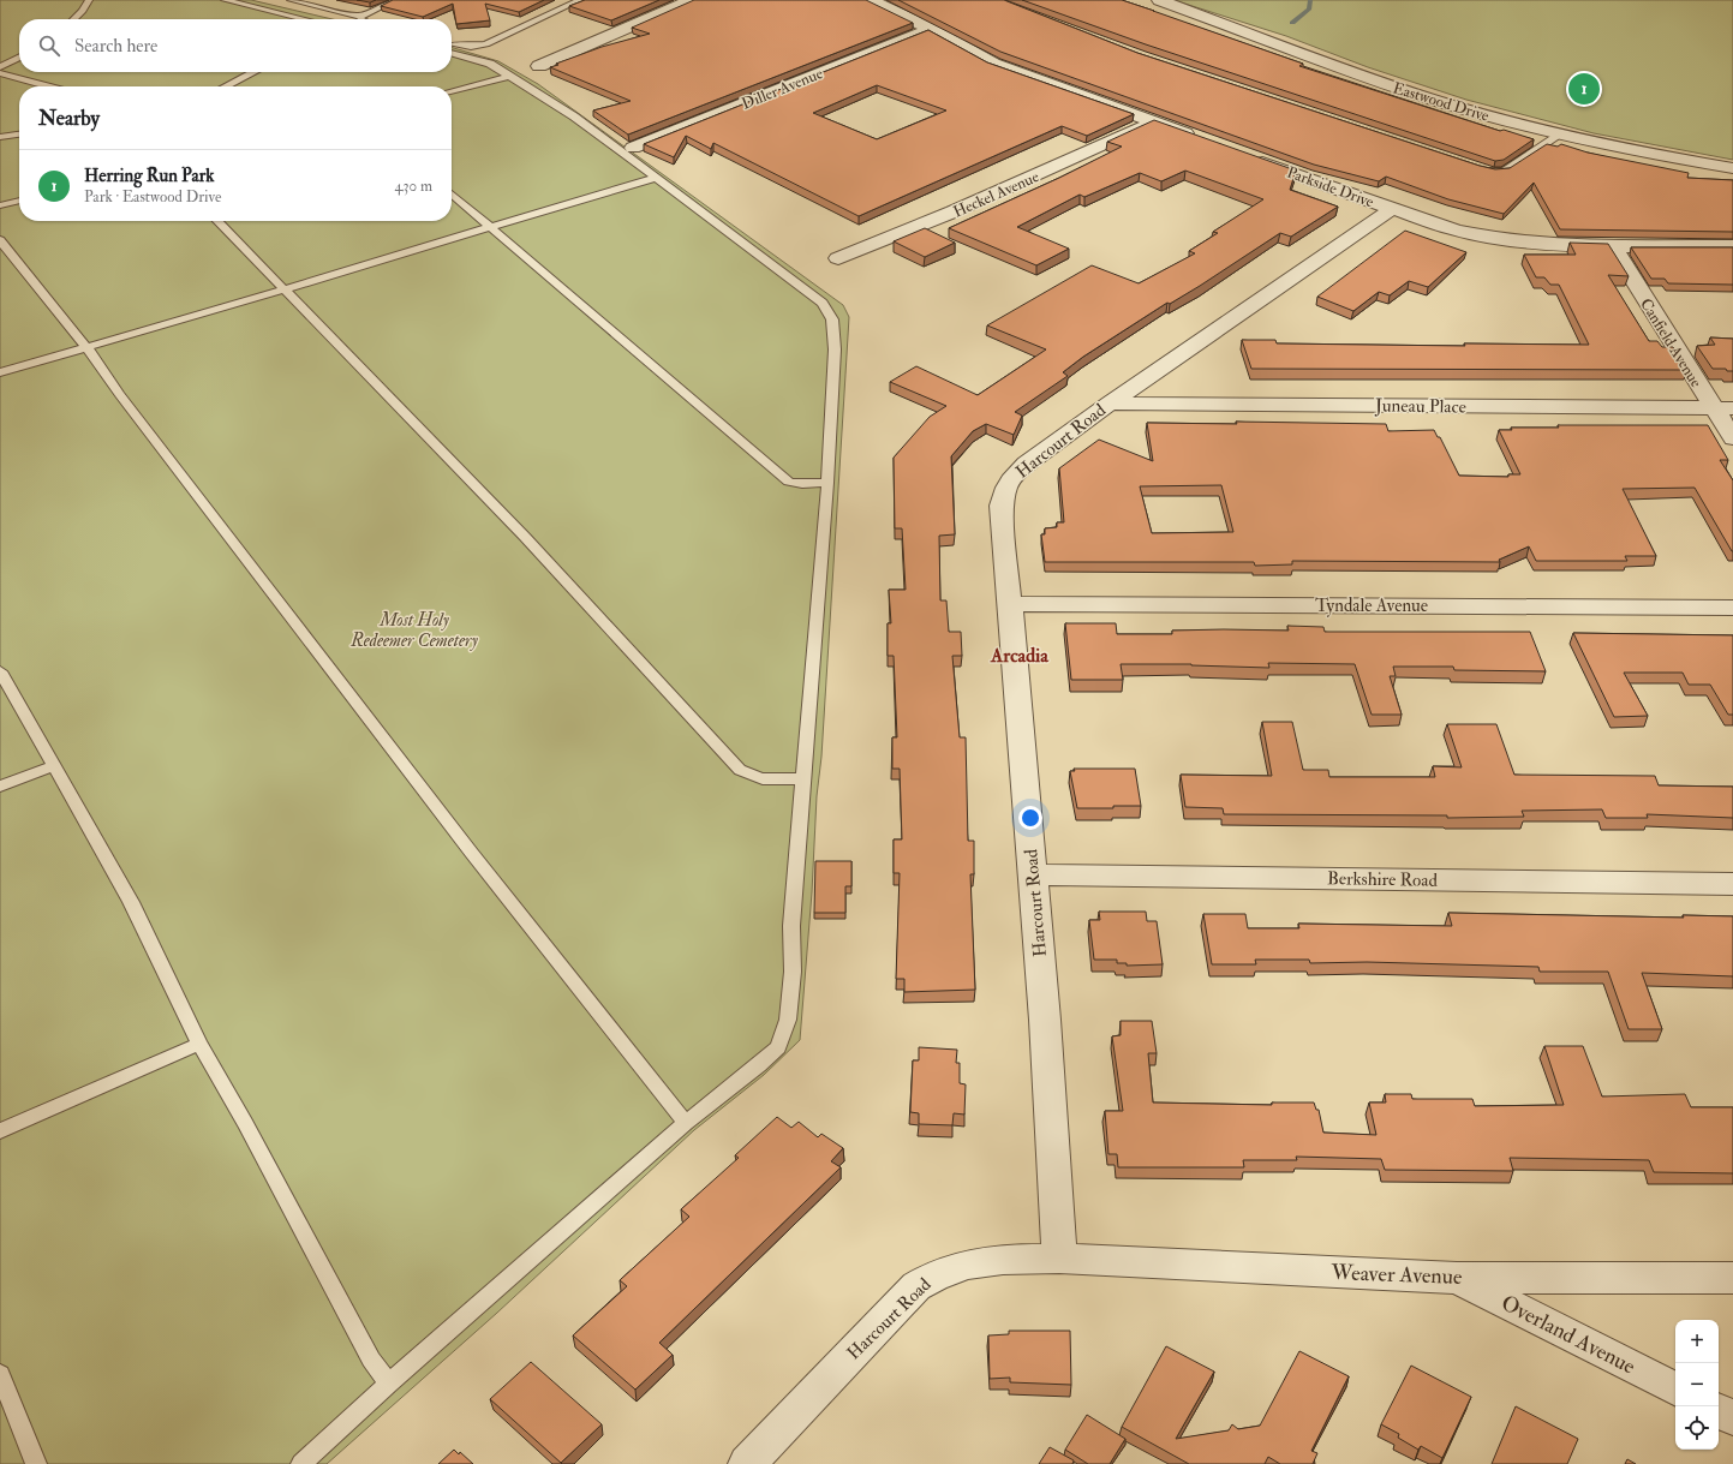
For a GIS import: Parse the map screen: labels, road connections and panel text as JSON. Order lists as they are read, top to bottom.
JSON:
{
  "streets": {
    "street": [
      "Diller Avenue",
      "Eastwood Drive",
      "Parkside Drive",
      "Heckel Avenue",
      "Canfield Avenue",
      "Juneau Place",
      "Harcourt Road",
      "Tyndale Avenue",
      "Berkshire Road",
      "Weaver Avenue",
      "Overland Avenue"
    ]
  },
  "crossings": [
    ["Parkside Drive", "Canfield Avenue"],
    ["Parkside Drive", "Harcourt Road"],
    ["Canfield Avenue", "Juneau Place"],
    ["Juneau Place", "Harcourt Road"],
    ["Harcourt Road", "Tyndale Avenue"],
    ["Harcourt Road", "Berkshire Road"],
    ["Harcourt Road", "Weaver Avenue"],
    ["Weaver Avenue", "Overland Avenue"]
  ],
  "districts": ["Arcadia"],
  "parks": ["Most Holy Redeemer Cemetery"],
  "page": {
    "search": "Search here",
    "pins": "1",
    "heading": "Nearby",
    "list": [
      {
        "mark": "1",
        "name": "Herring Run Park",
        "note": "Park · Eastwood Drive",
        "value": "430 m"
      }
    ],
    "map_buttons": ["+", "−"]
  }
}
